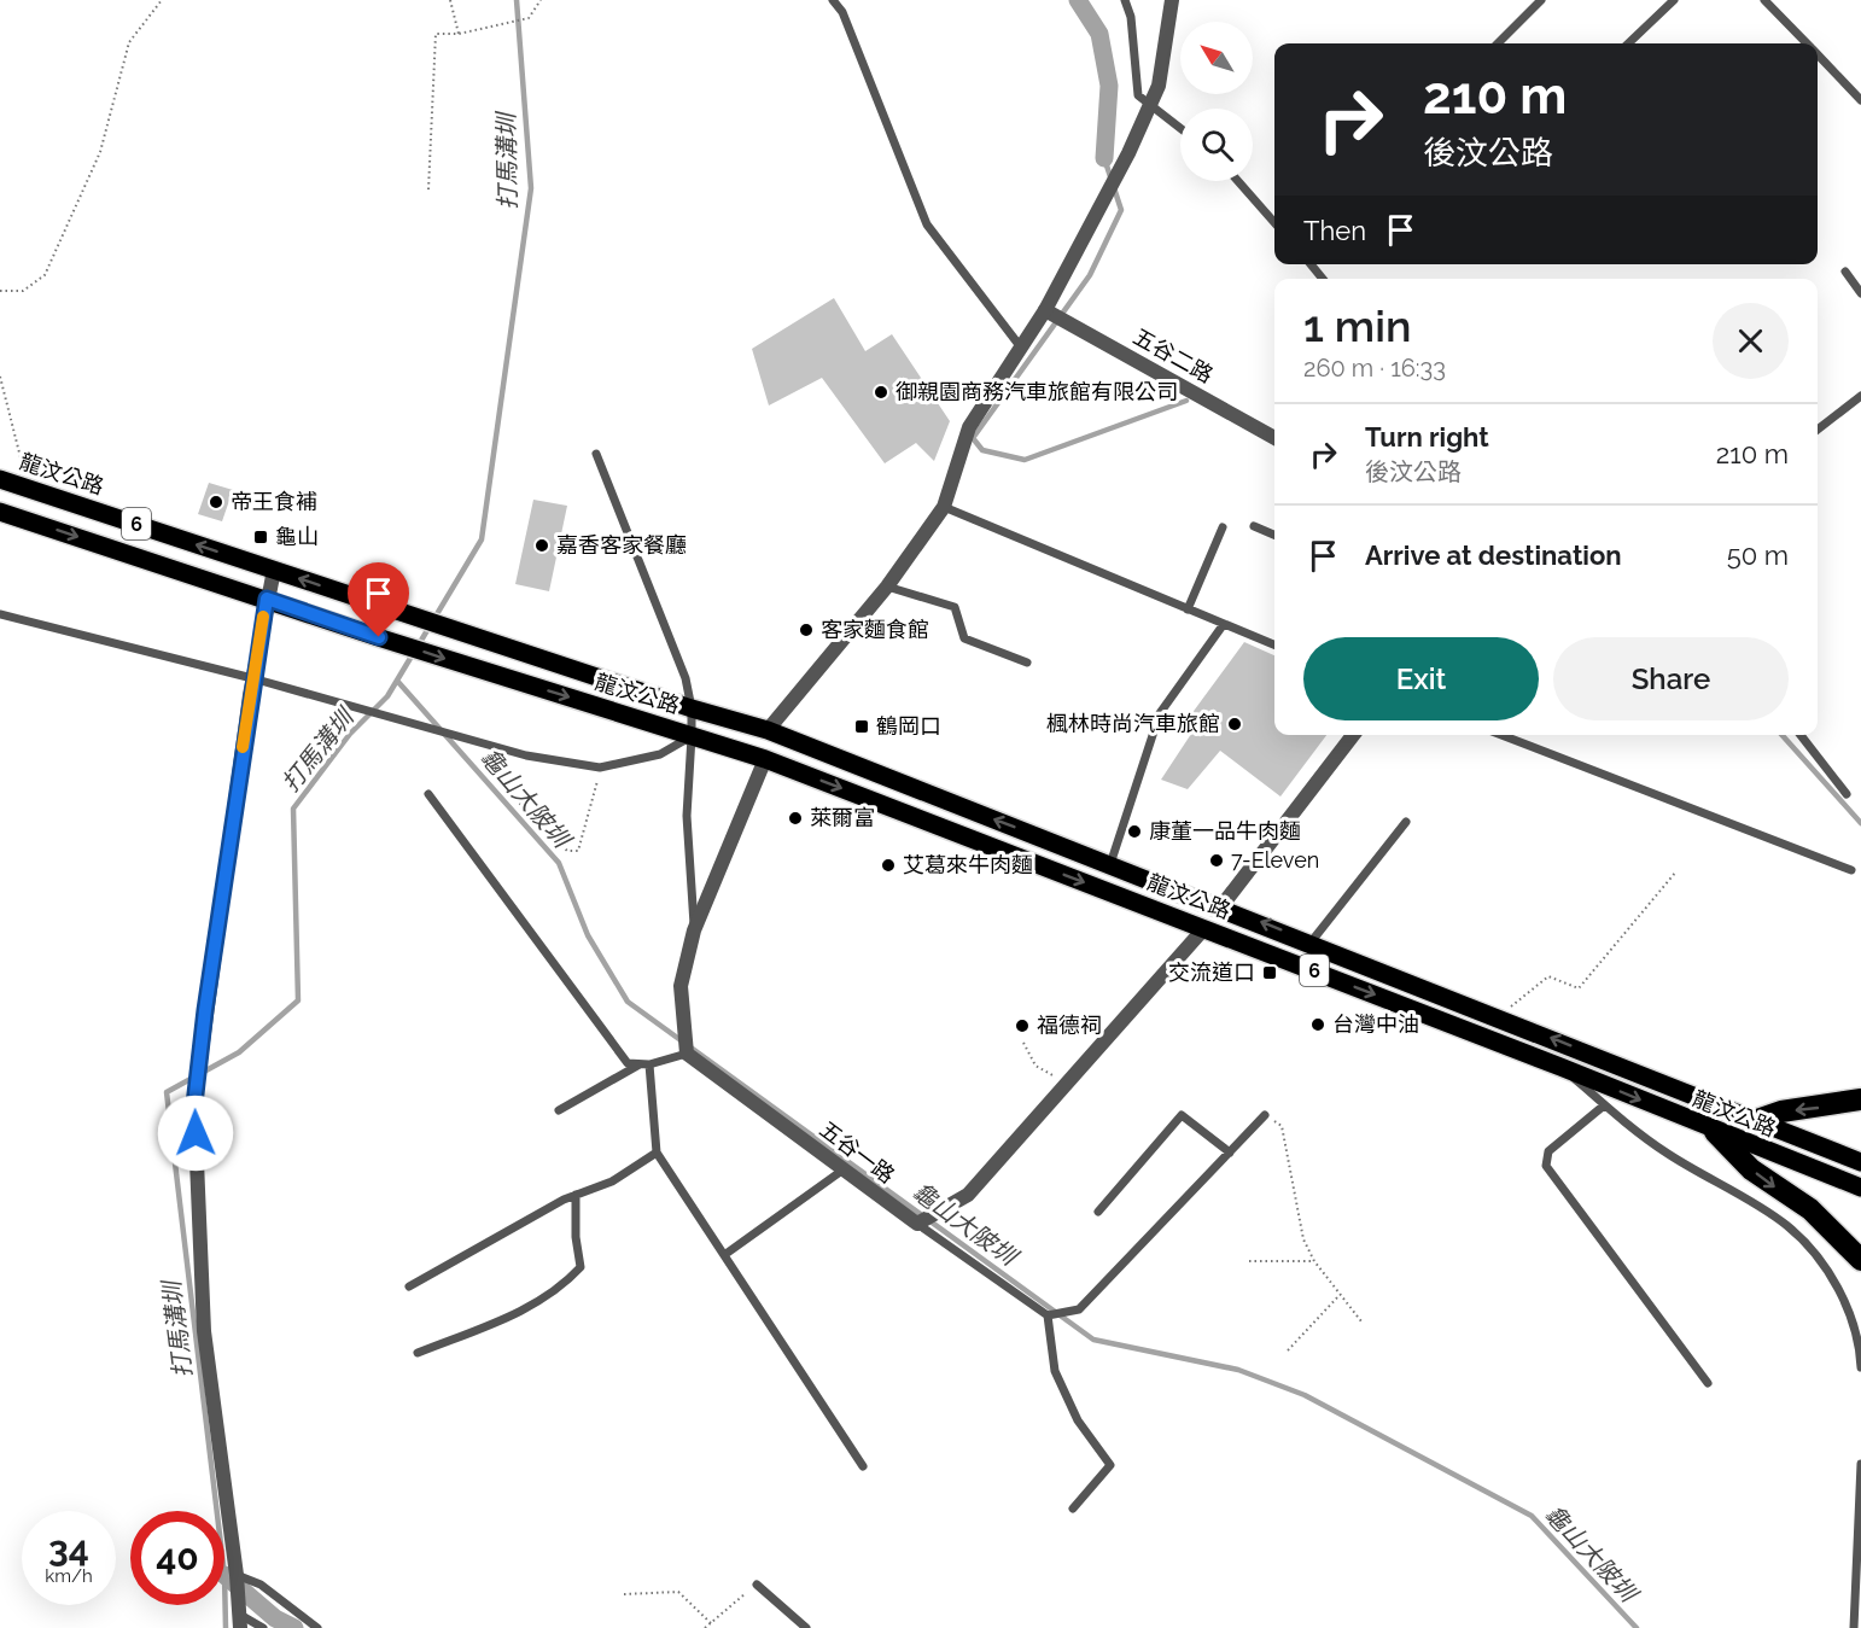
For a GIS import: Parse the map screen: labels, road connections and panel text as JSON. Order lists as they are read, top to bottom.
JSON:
{
  "streets": {
    "main road": ["龍汶公路", "6"],
    "street": ["五谷二路", "五谷一路"]
  },
  "crossings": [
    ["龍汶公路", "6"]
  ],
  "water": ["打馬溝圳", "龜山大陂圳"],
  "places": {
    "other": [
      "御親園商務汽車旅館有限公司",
      "帝王食補",
      "嘉香客家餐廳",
      "客家麵食館",
      "楓林時尚汽車旅館",
      "萊爾富",
      "康董一品牛肉麵",
      "7-Eleven",
      "艾葛來牛肉麵",
      "台灣中油",
      "福德祠"
    ],
    "transit": ["龜山", "鶴岡口", "交流道口"]
  },
  "north": "top left",
  "page": {
    "turn": ["210 m", "後汶公路"],
    "then": "Then",
    "heading": ["1 min", "260 m · 16:33"],
    "list": [
      {
        "name": "Turn right",
        "note": "後汶公路",
        "value": "210 m"
      },
      {
        "name": "Arrive at destination",
        "value": "50 m"
      }
    ],
    "buttons": ["Exit", "Share"],
    "speed": "34 km/h",
    "limit": "40"
  }
}
